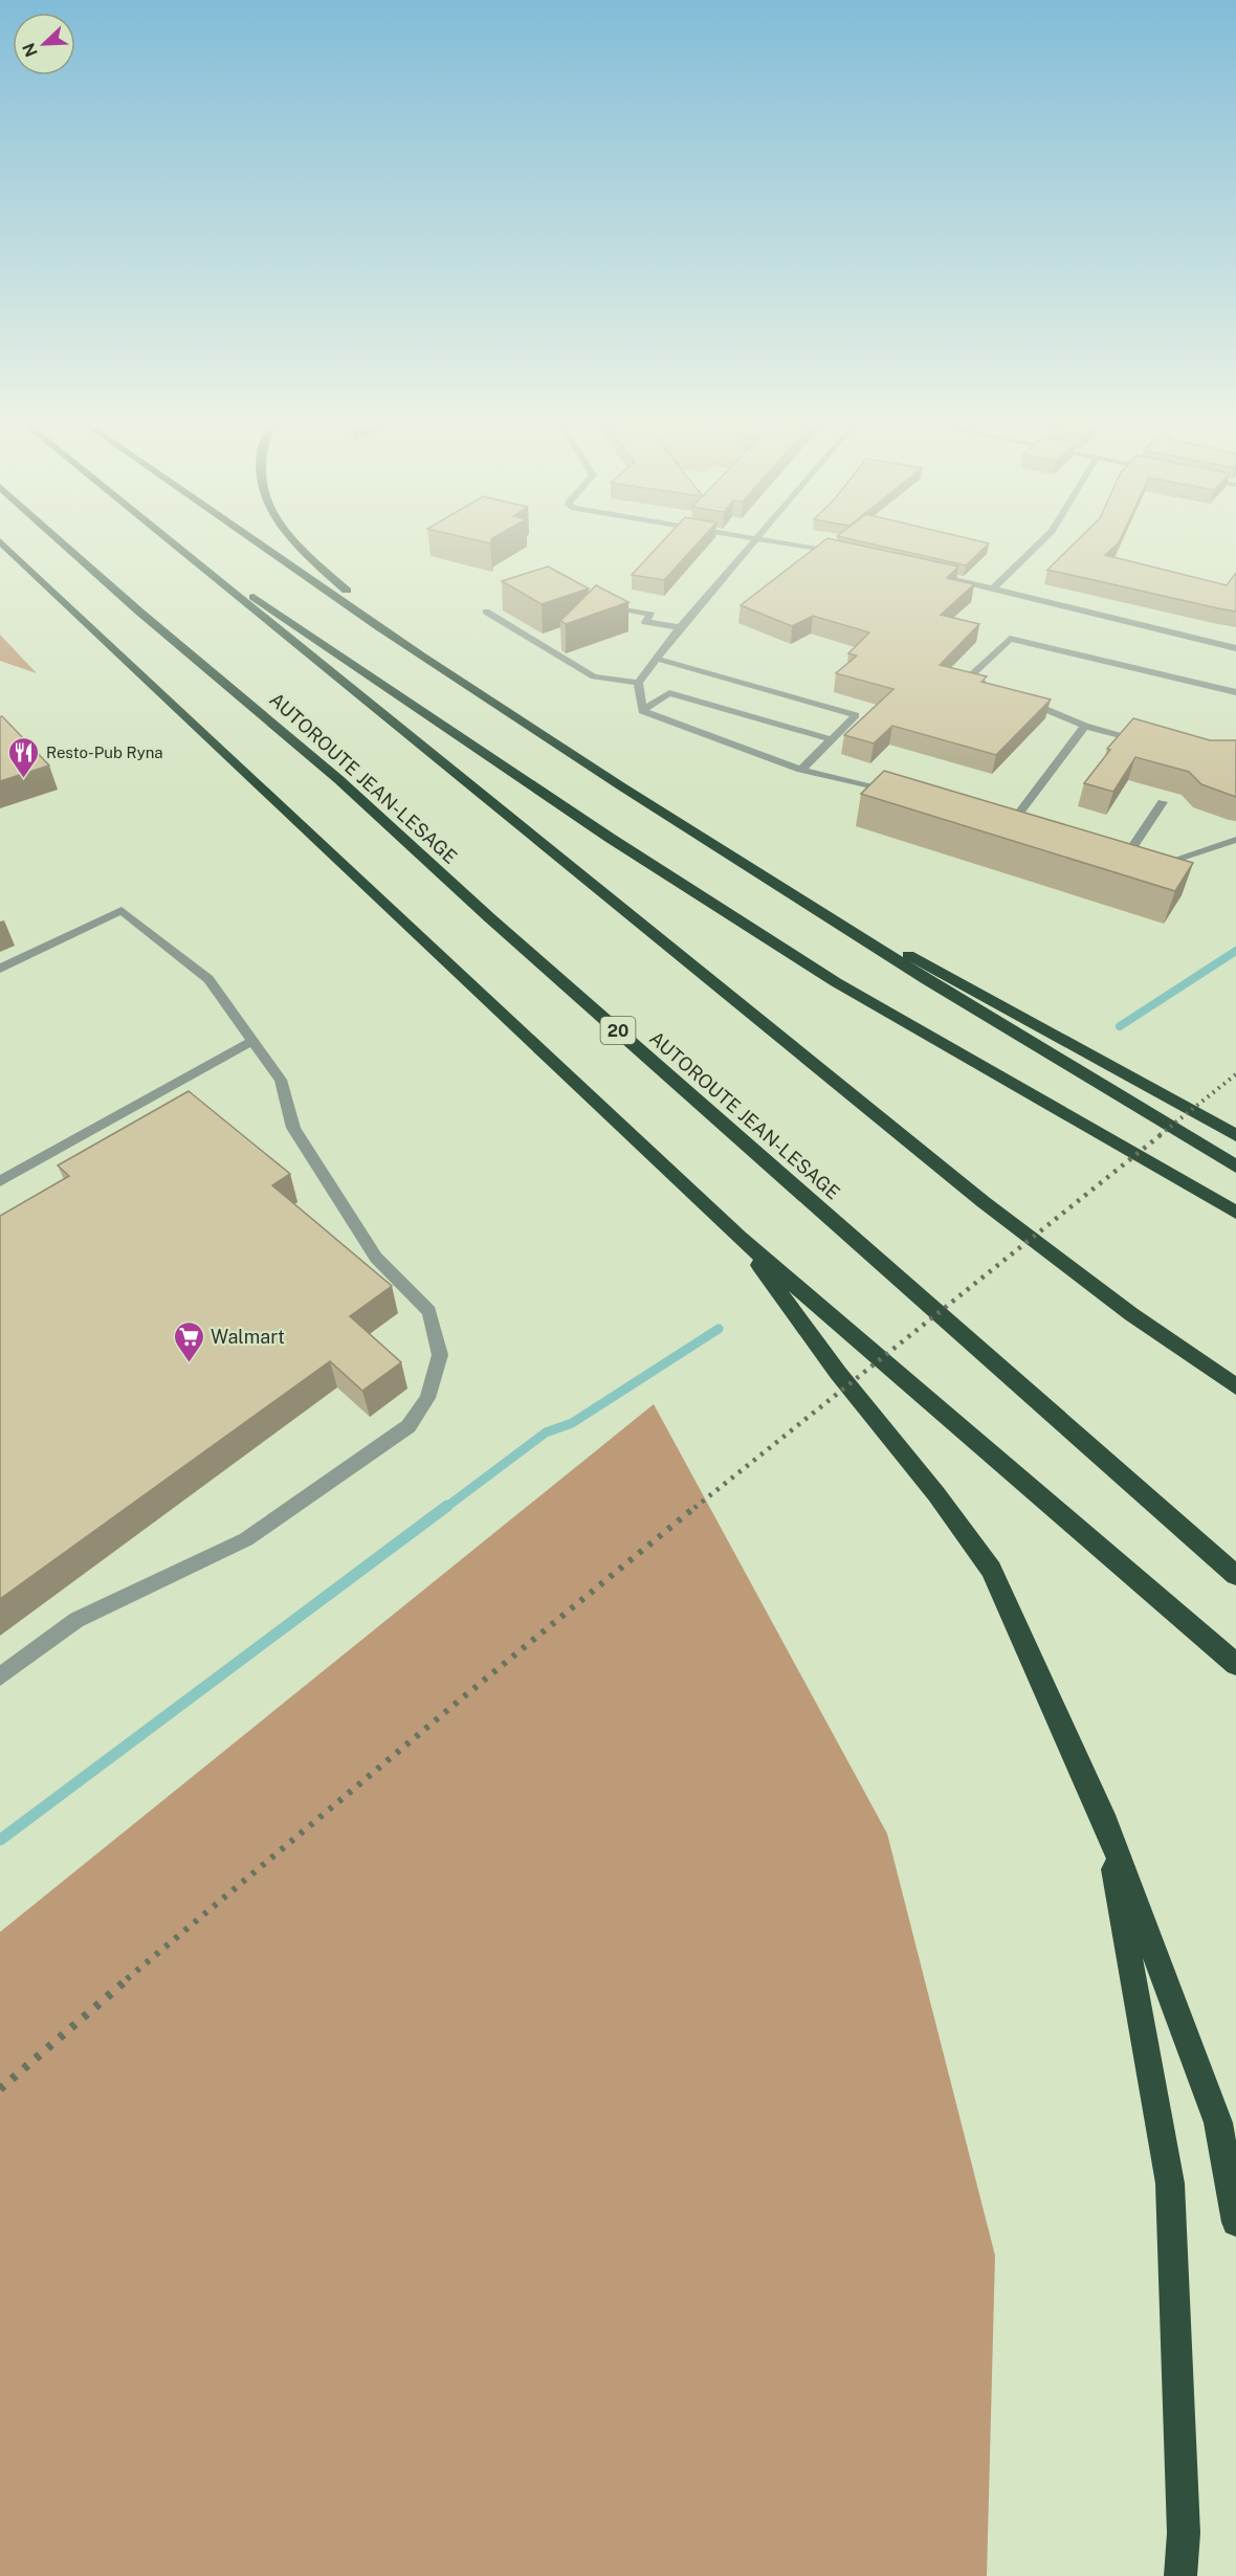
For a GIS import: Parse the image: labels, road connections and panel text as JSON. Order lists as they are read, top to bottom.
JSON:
{
  "streets": {
    "highway": ["AUTOROUTE JEAN-LESAGE", "20"]
  },
  "places": {
    "restaurant": ["Resto-Pub Ryna"],
    "supermarket": ["Walmart"]
  },
  "north": "bottom left"
}
